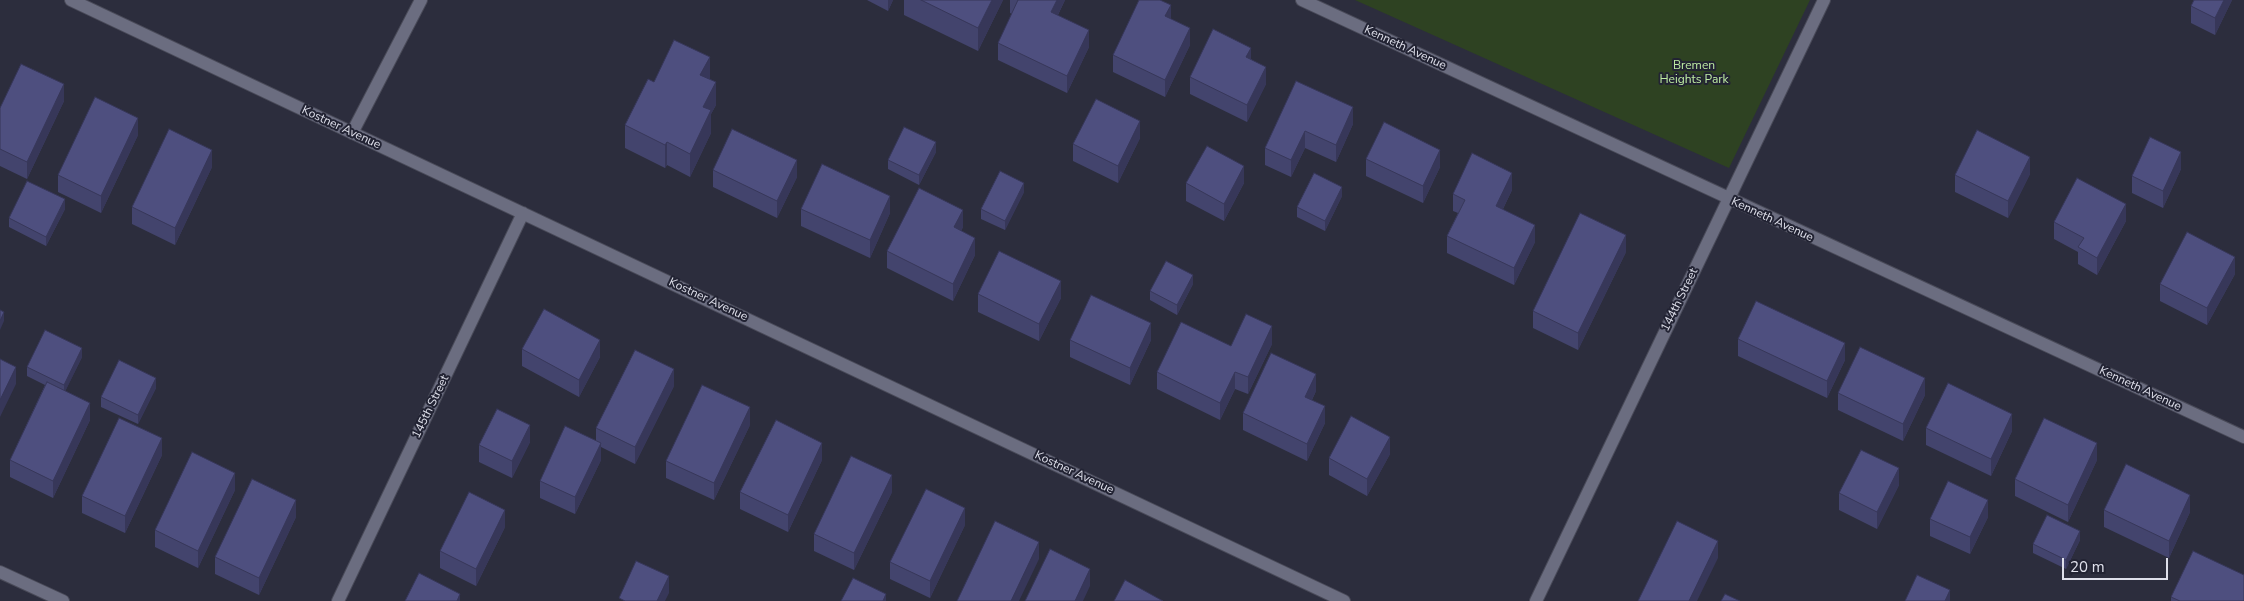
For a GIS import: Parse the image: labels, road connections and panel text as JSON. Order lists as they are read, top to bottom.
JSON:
{
  "streets": {
    "street": [
      "Kenneth Avenue",
      "Kostner Avenue",
      "144th Street",
      "145th Street"
    ]
  },
  "crossings": [
    ["Kenneth Avenue", "144th Street"],
    ["Kostner Avenue", "145th Street"]
  ],
  "parks": ["Bremen Heights Park"],
  "scale_bar": "20 m"
}
